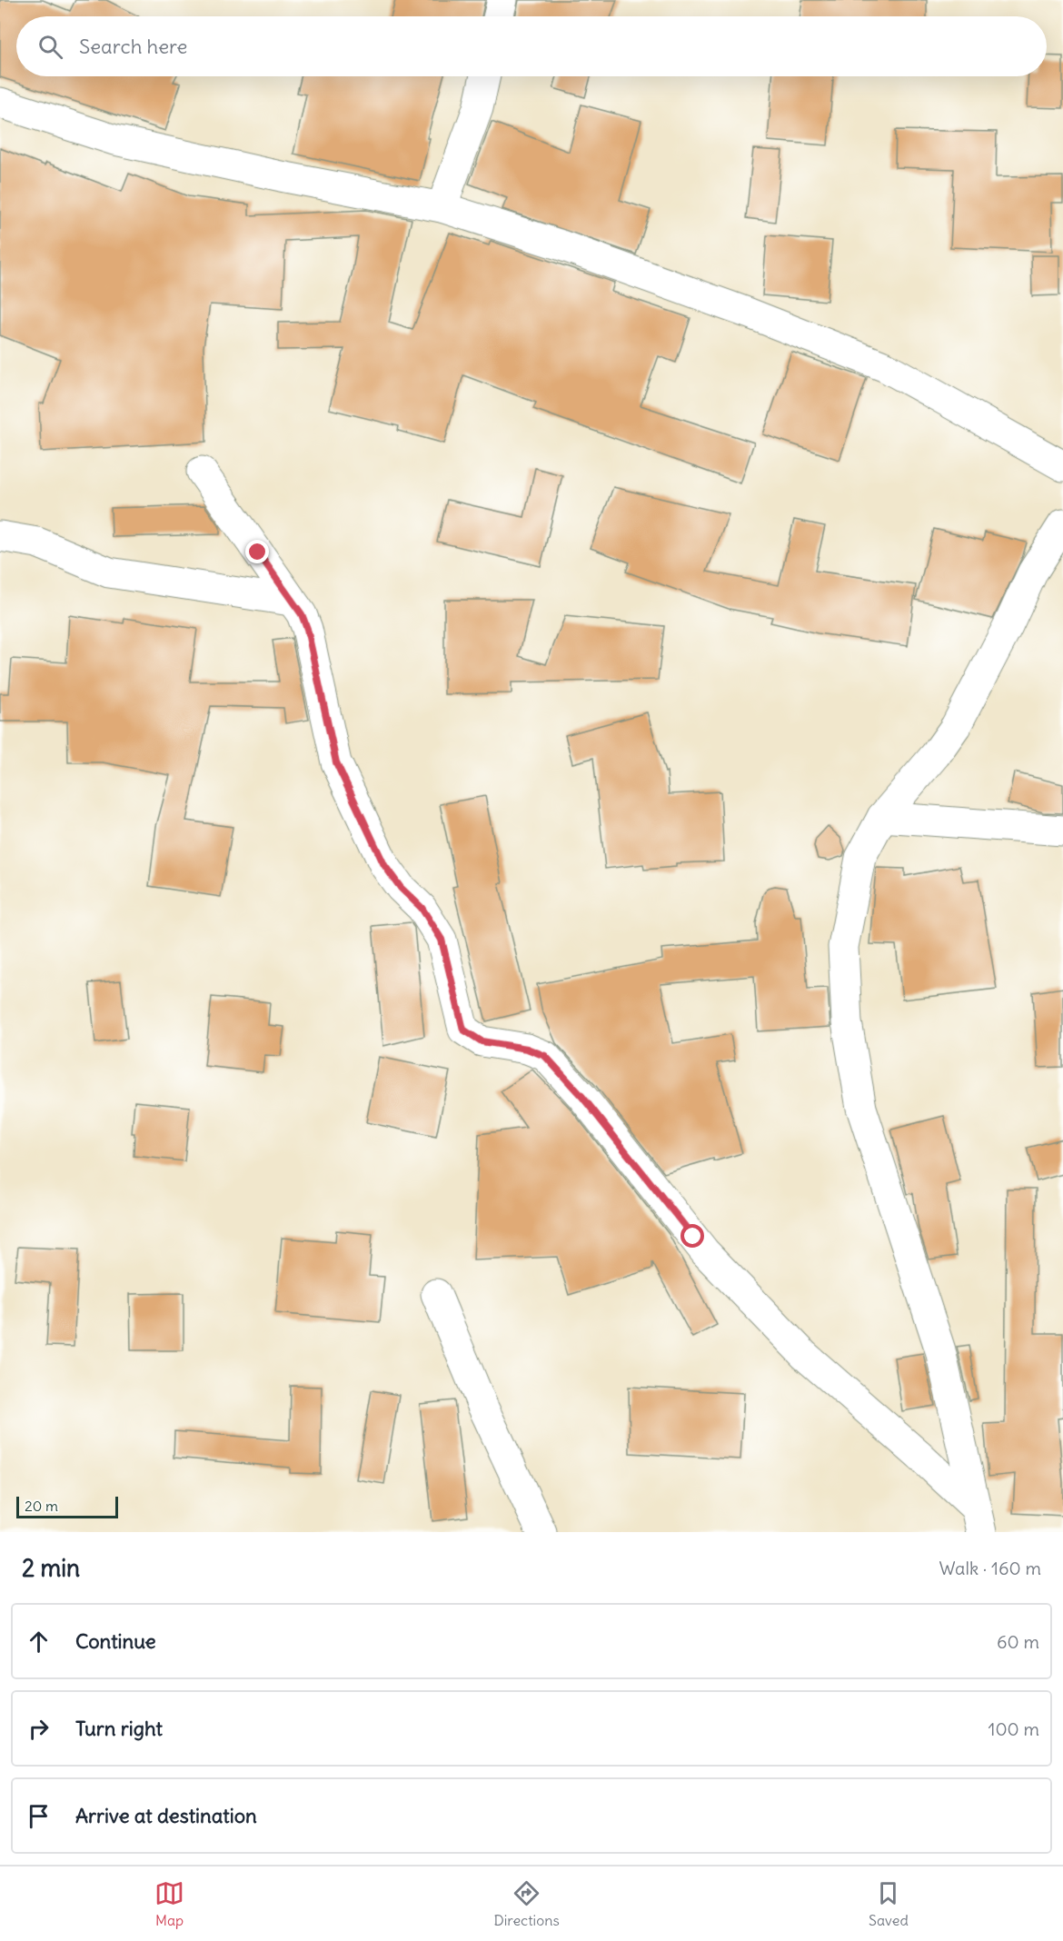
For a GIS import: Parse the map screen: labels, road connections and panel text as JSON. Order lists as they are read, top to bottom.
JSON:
{
  "scale_bar": "20 m",
  "page": {
    "search": "Search here",
    "scale": "20 m",
    "heading": ["2 min", "Walk · 160 m"],
    "list": [
      ["Continue", "60 m"],
      ["Turn right", "100 m"],
      "Arrive at destination"
    ],
    "nav": ["Map", "Directions", "Saved"]
  }
}
